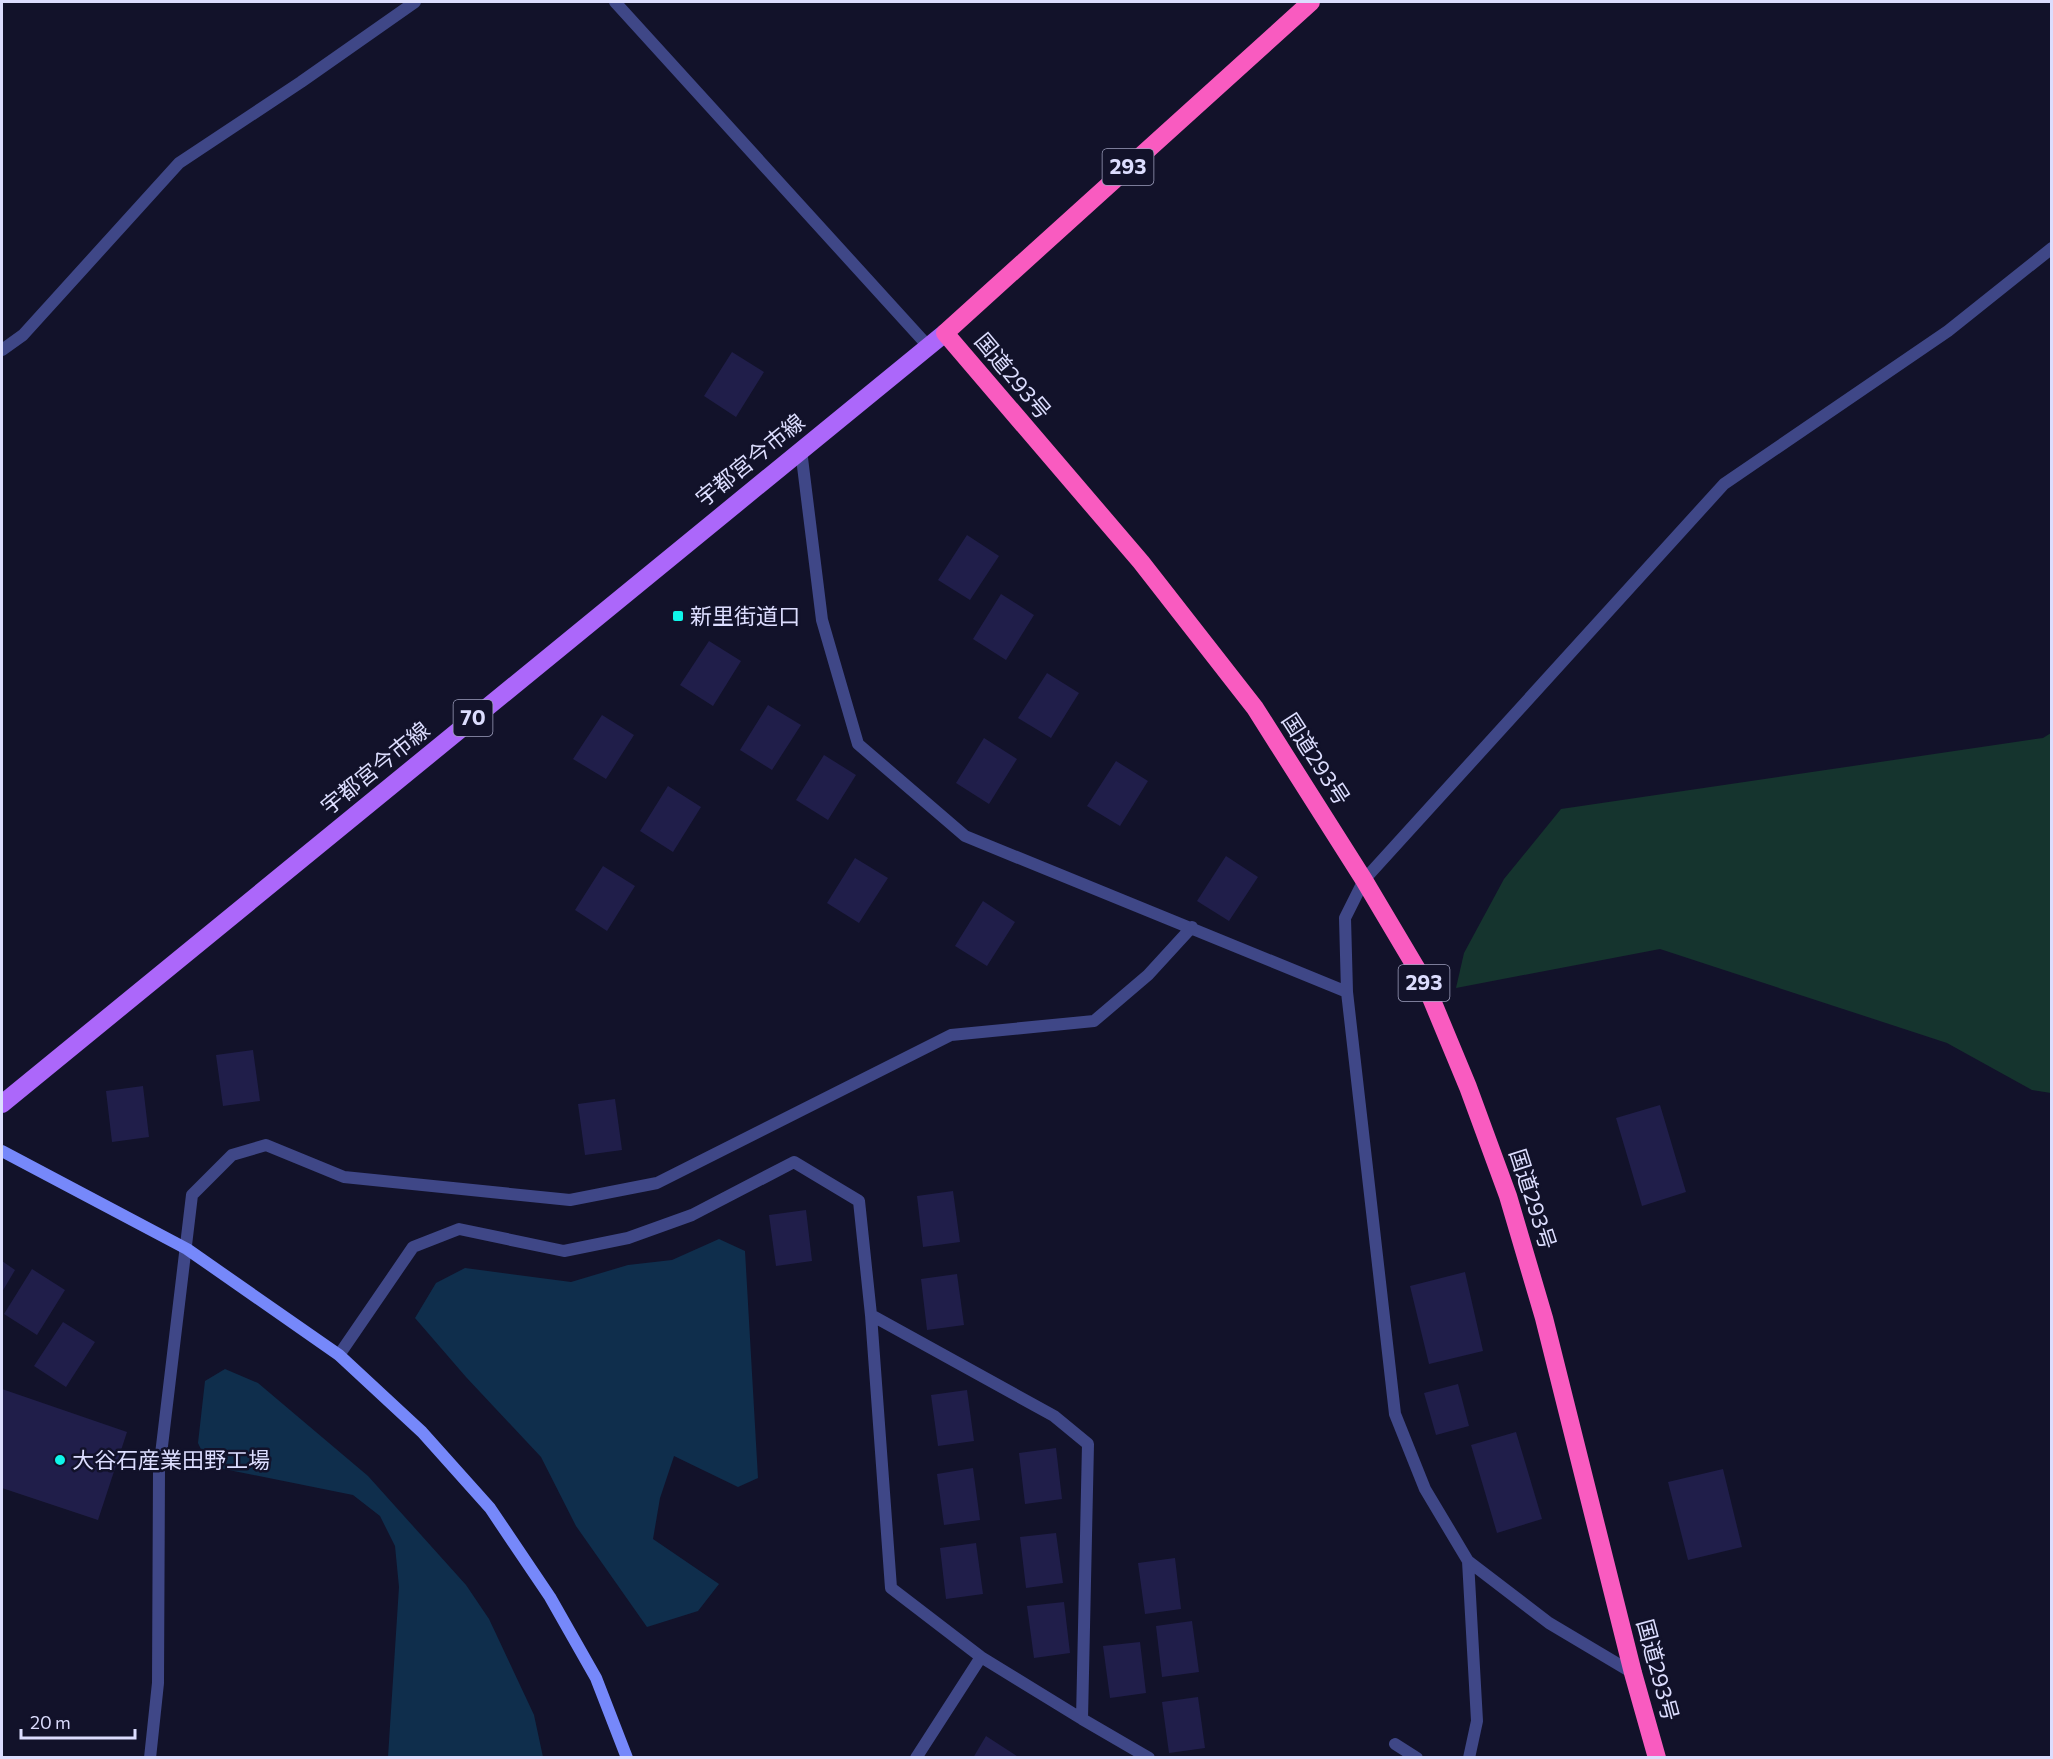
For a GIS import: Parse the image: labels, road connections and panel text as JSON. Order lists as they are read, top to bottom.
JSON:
{
  "streets": {
    "highway": ["293", "国道293号"],
    "main road": ["宇都宮今市線", "70"]
  },
  "crossings": [
    ["国道293号", "宇都宮今市線"]
  ],
  "places": {
    "transit": ["新里街道口"],
    "other": ["大谷石産業田野工場"]
  },
  "scale_bar": "20 m"
}
